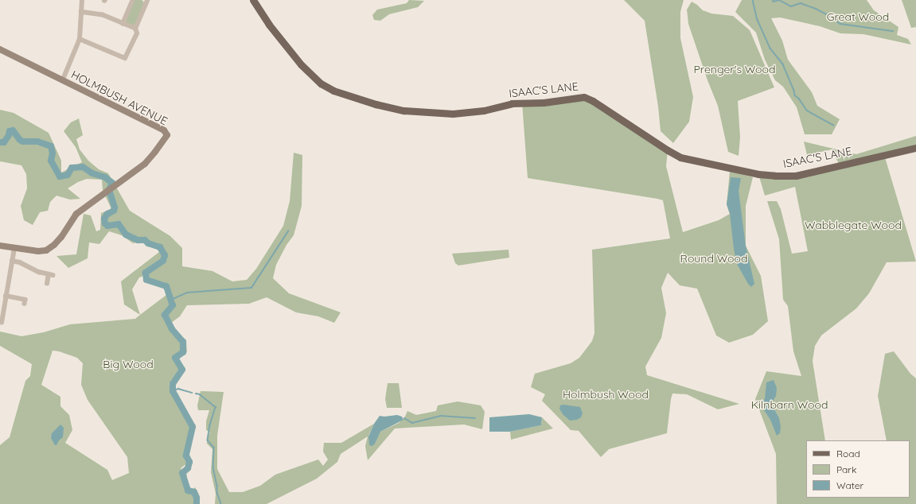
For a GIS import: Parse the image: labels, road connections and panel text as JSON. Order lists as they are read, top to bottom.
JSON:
{
  "streets": {
    "main road": ["ISAAC'S LANE"],
    "street": ["HOLMBUSH AVENUE"]
  },
  "parks": [
    "Great Wood",
    "Prenger's Wood",
    "Wabblegate Wood",
    "Round Wood",
    "Big Wood",
    "Holmbush Wood",
    "Kilnbarn Wood"
  ],
  "legend": ["Road", "Park", "Water"]
}
